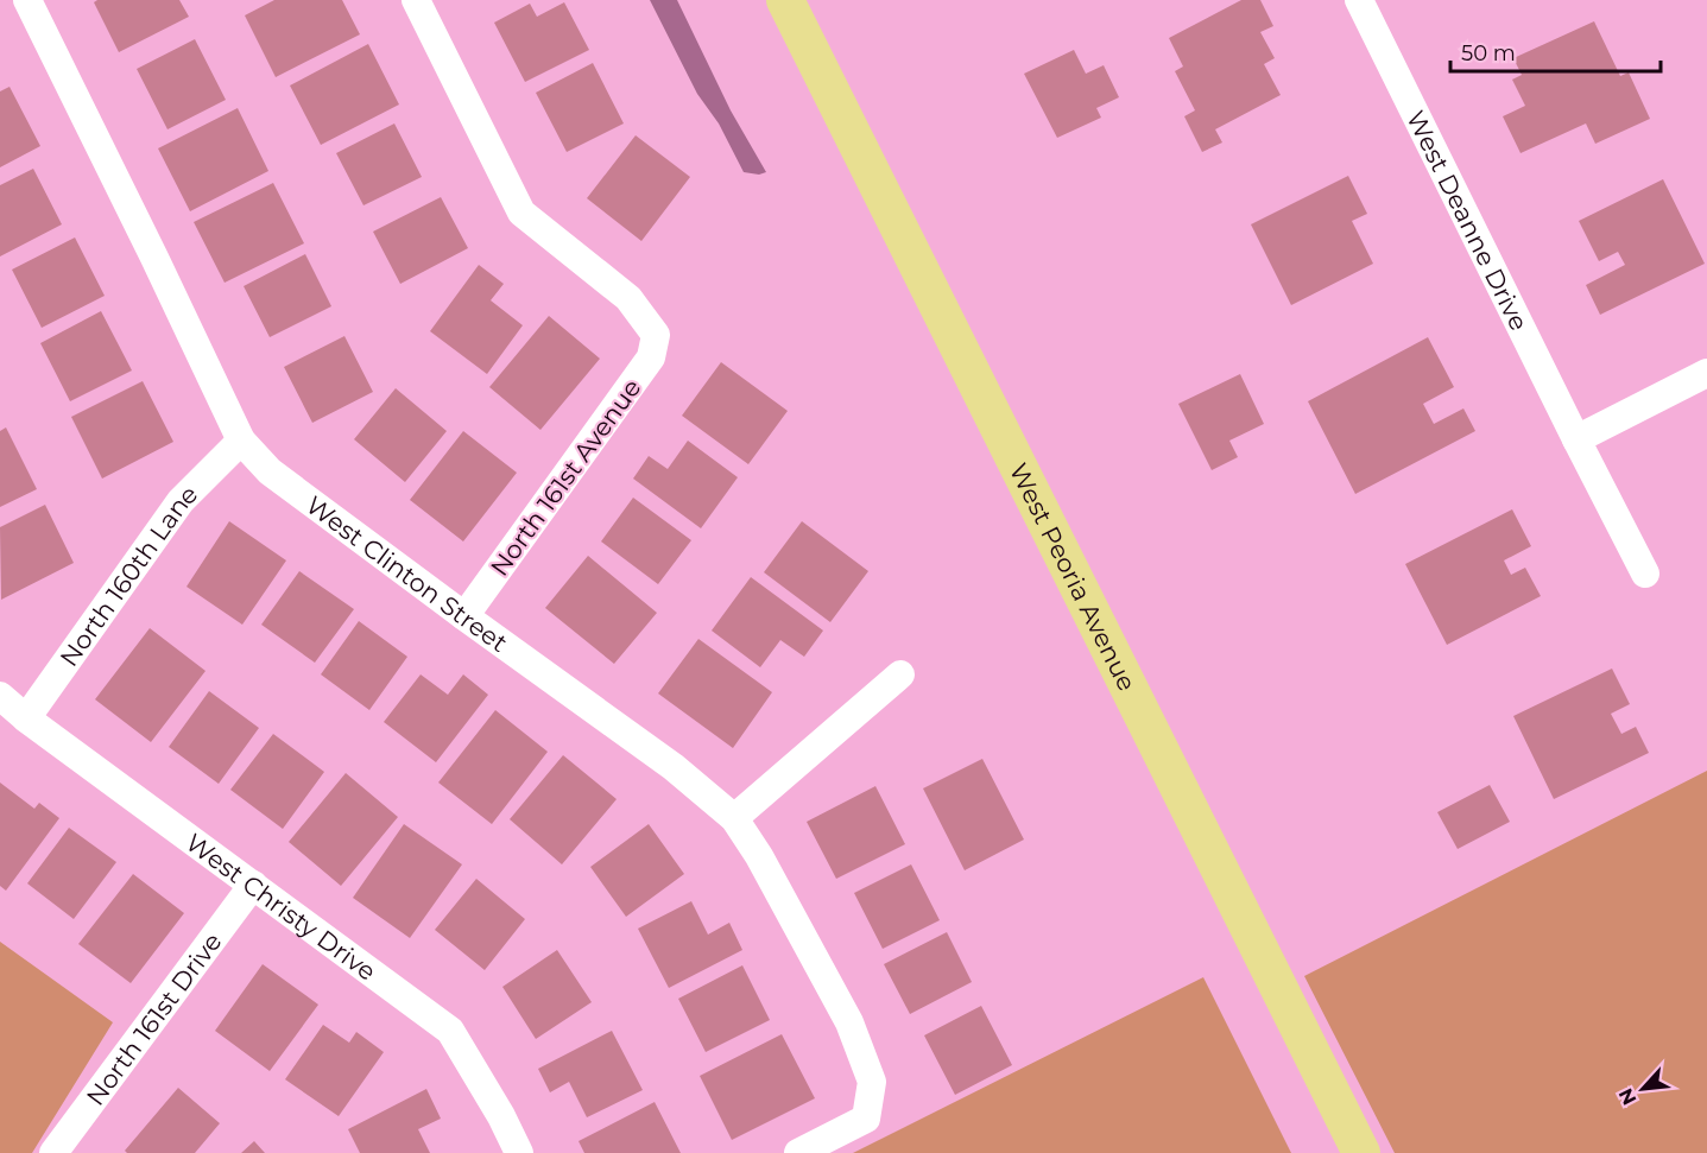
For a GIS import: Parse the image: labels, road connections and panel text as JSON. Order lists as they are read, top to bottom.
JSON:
{
  "streets": {
    "main road": ["West Peoria Avenue"],
    "street": [
      "West Deanne Drive",
      "North 161st Avenue",
      "West Clinton Street",
      "North 160th Lane",
      "West Christy Drive",
      "North 161st Drive"
    ]
  },
  "crossings": [
    ["North 161st Avenue", "West Clinton Street"],
    ["West Clinton Street", "North 160th Lane"],
    ["North 160th Lane", "West Christy Drive"],
    ["West Christy Drive", "North 161st Drive"]
  ],
  "scale_bar": "50 m",
  "north": "bottom left"
}
